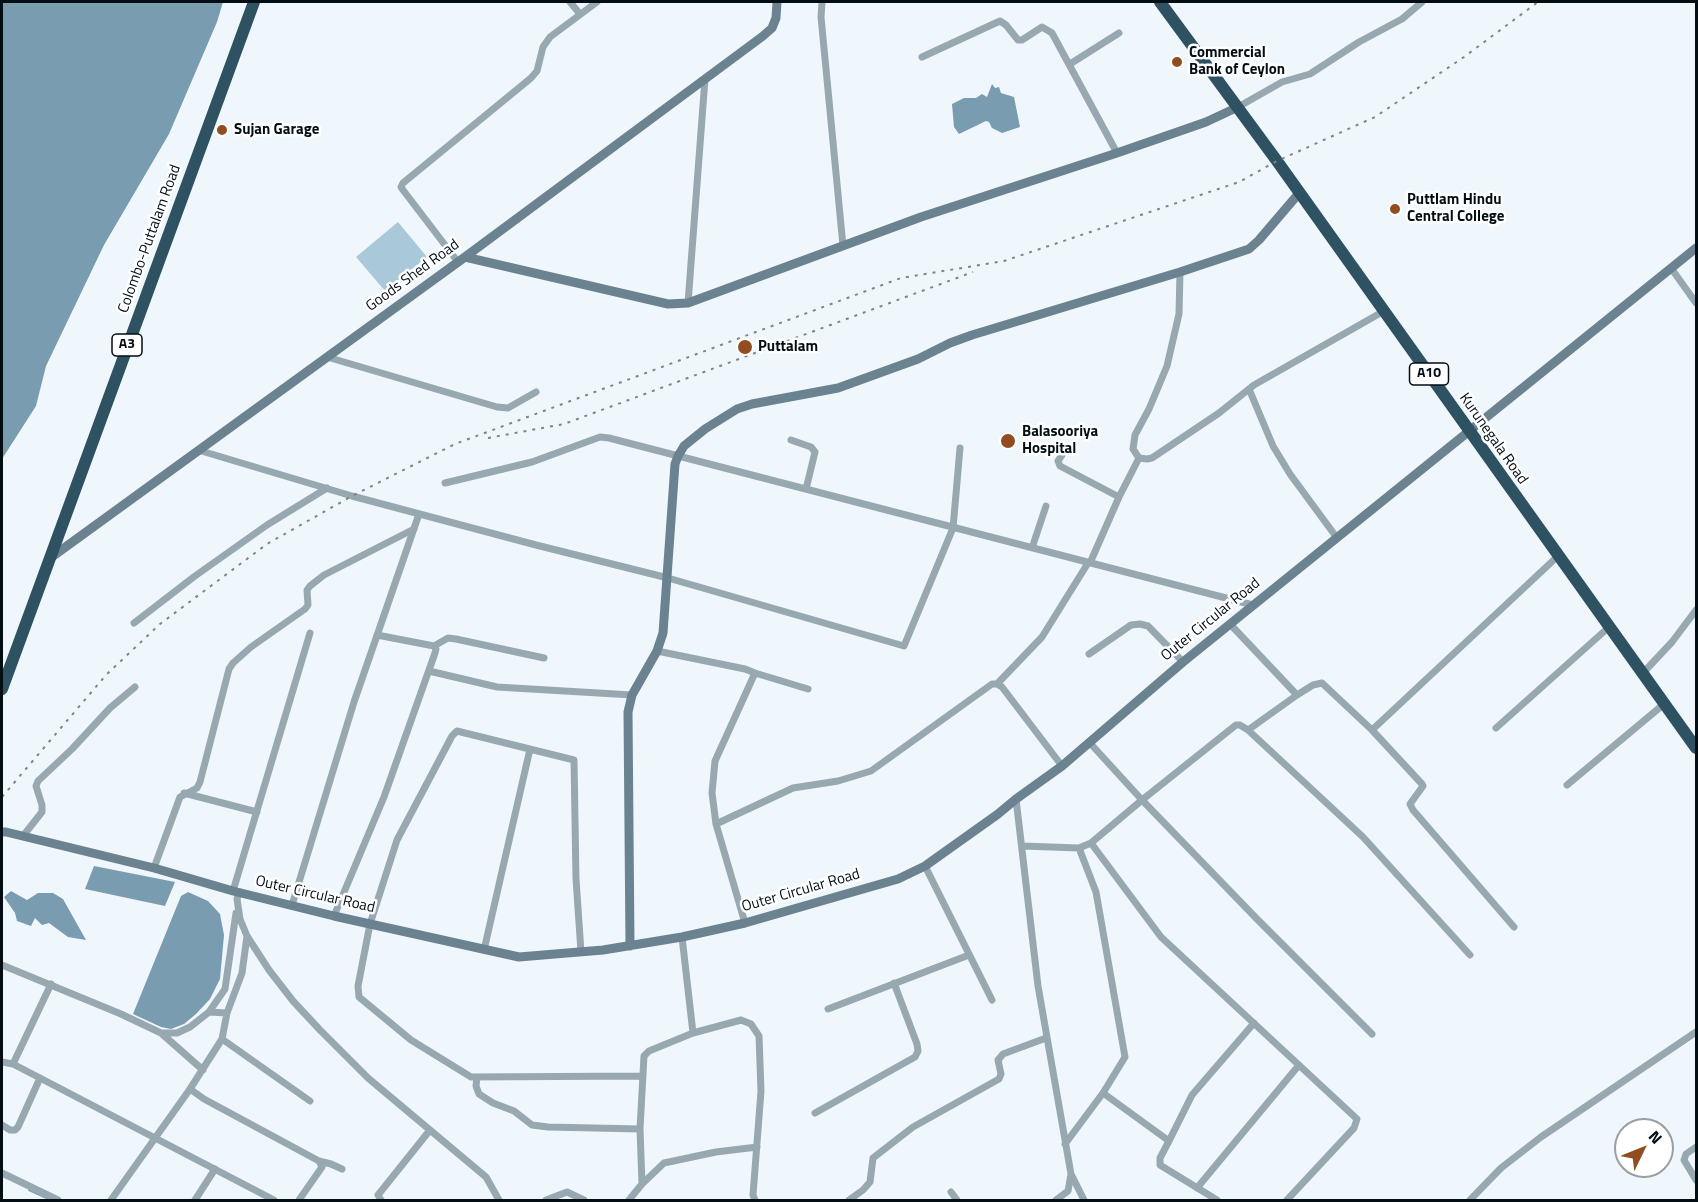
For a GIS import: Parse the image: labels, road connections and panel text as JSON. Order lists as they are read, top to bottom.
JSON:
{
  "streets": {
    "highway": [
      "Colombo-Puttalam Road",
      "A3",
      "A10",
      "Kurunegala Road"
    ],
    "street": ["Goods Shed Road", "Outer Circular Road"]
  },
  "crossings": [
    ["Colombo-Puttalam Road", "Goods Shed Road"],
    ["Kurunegala Road", "Outer Circular Road"]
  ],
  "places": [
    "Commercial Bank of Ceylon",
    "Sujan Garage",
    "Puttlam Hindu Central College",
    "Puttalam",
    "Balasooriya Hospital"
  ],
  "north": "top right"
}
